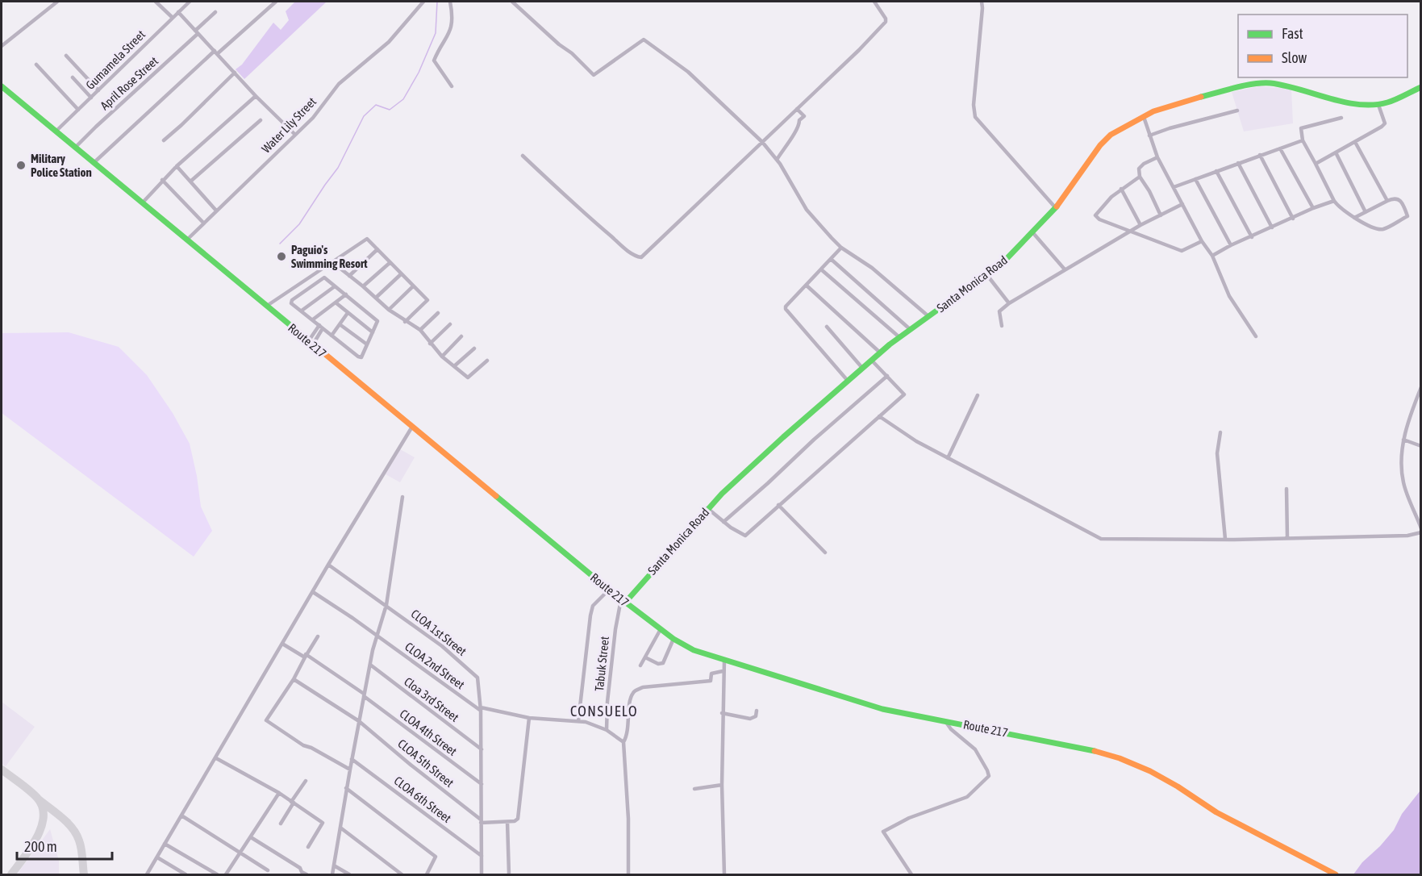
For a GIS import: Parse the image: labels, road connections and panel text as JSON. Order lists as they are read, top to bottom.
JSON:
{
  "streets": {
    "main road": ["Santa Monica Road", "Route 217"],
    "street": [
      "Gumamela Street",
      "April Rose Street",
      "Water Lily Street",
      "CLOA 1st Street",
      "Tabuk Street",
      "CLOA 2nd Street",
      "Cloa 3rd Street",
      "CLOA 4th Street",
      "CLOA 5th Street",
      "CLOA 6th Street"
    ]
  },
  "crossings": [
    ["Gumamela Street", "Route 217"],
    ["April Rose Street", "Route 217"],
    ["Water Lily Street", "Route 217"],
    ["Santa Monica Road", "Route 217"],
    ["Santa Monica Road", "Tabuk Street"],
    ["Route 217", "Tabuk Street"],
    ["CLOA 1st Street", "CLOA 2nd Street"]
  ],
  "districts": ["CONSUELO"],
  "places": ["Military Police Station", "Paguio's Swimming Resort"],
  "legend": ["Fast", "Slow"],
  "scale_bar": "200 m"
}
